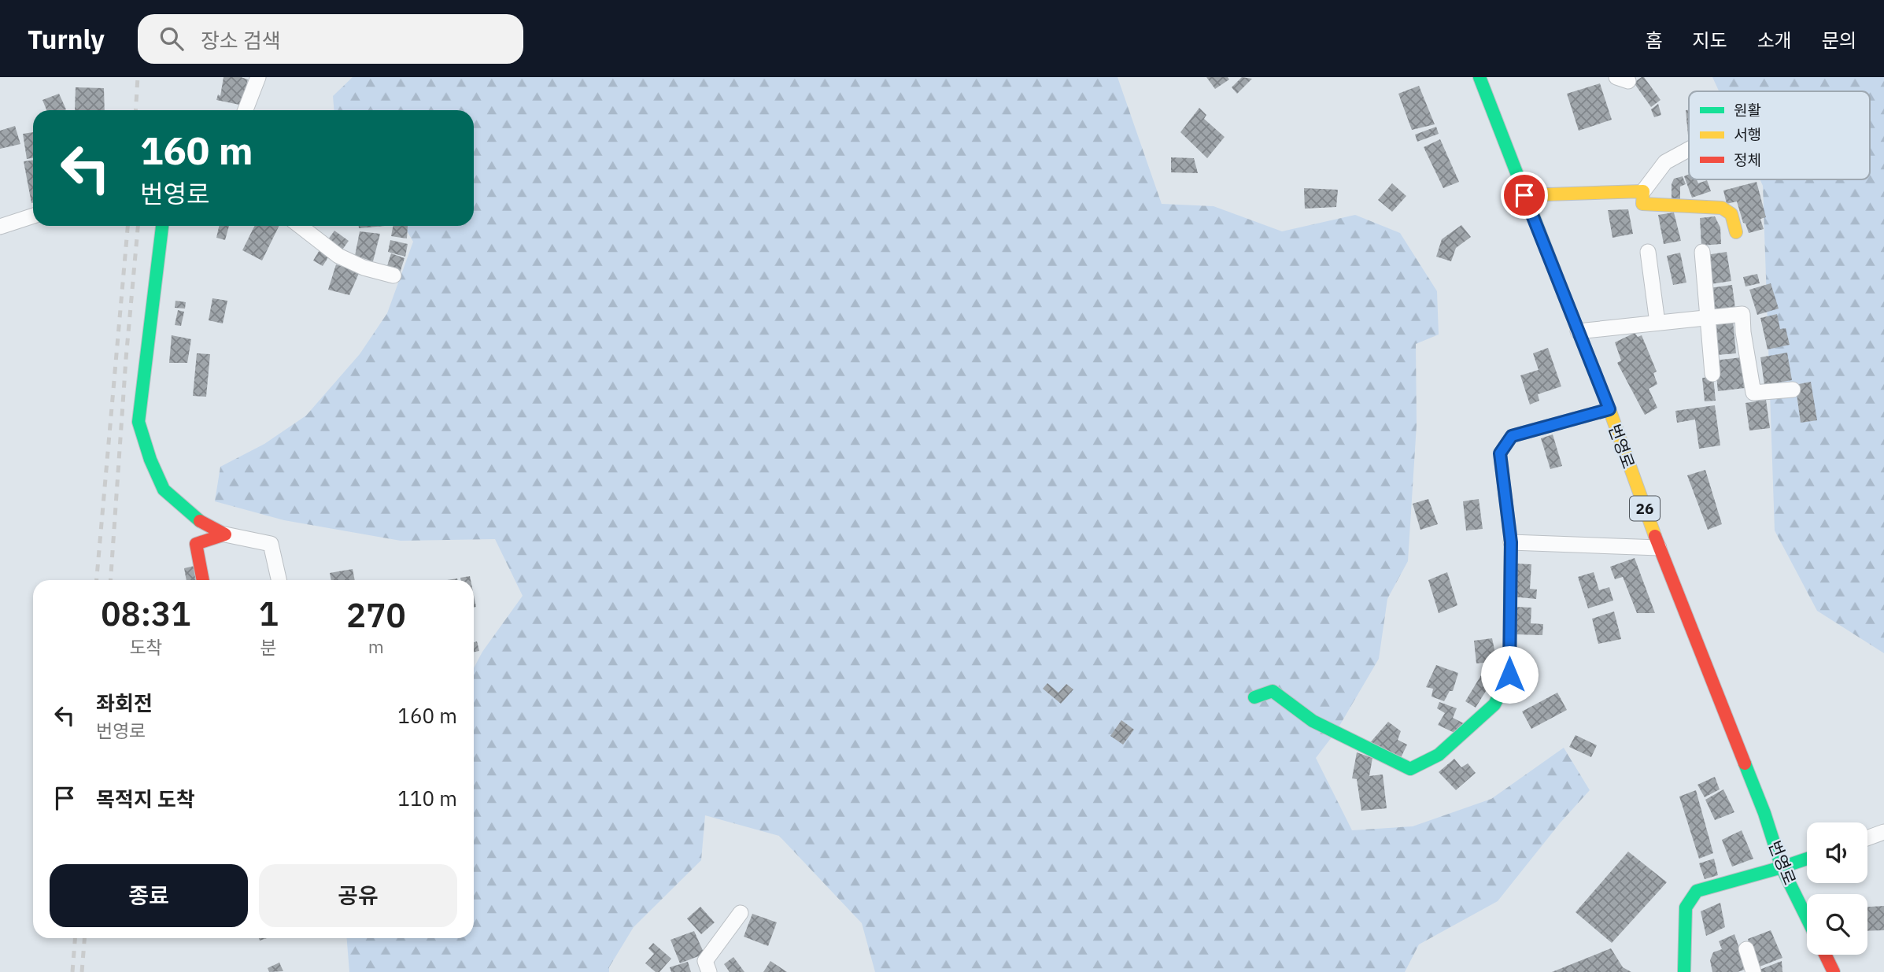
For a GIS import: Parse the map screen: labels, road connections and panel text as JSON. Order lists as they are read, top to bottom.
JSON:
{
  "streets": {
    "street": ["번영로", "26"]
  },
  "legend": ["원활", "서행", "정체"],
  "page": {
    "header": "Turnly",
    "search": "장소 검색",
    "nav": [
      "홈",
      "지도",
      "소개",
      "문의"
    ],
    "turn": ["160 m", "번영로"],
    "eta": [
      "08:31",
      "도착",
      "1",
      "분",
      "270",
      "m"
    ],
    "list": [
      {
        "name": "좌회전",
        "note": "번영로",
        "value": "160 m"
      },
      {
        "name": "목적지 도착",
        "value": "110 m"
      }
    ],
    "buttons": ["종료", "공유"]
  }
}
